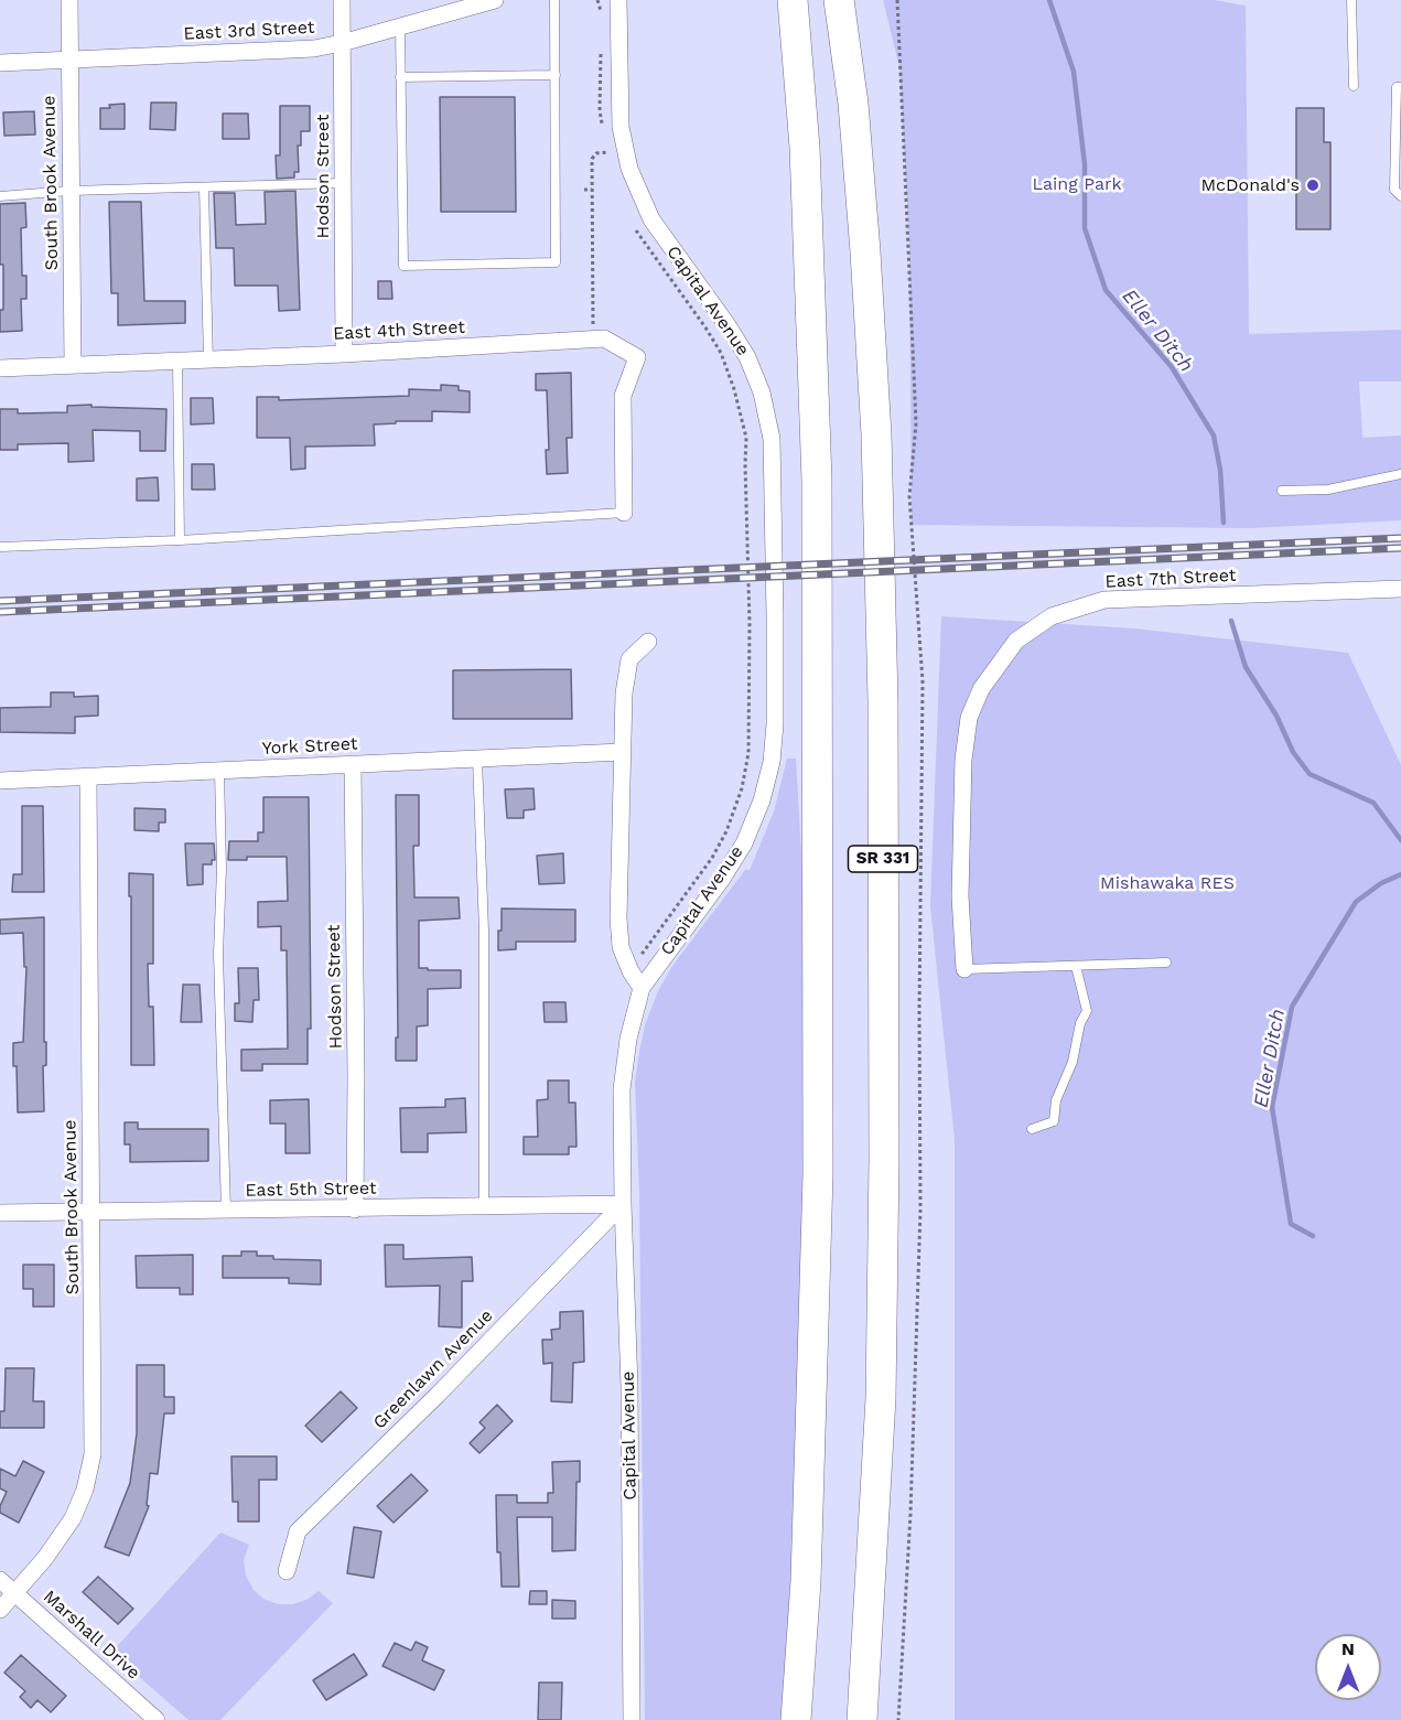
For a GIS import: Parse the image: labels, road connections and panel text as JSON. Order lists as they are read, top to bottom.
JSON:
{
  "streets": {
    "highway": ["SR 331"],
    "street": [
      "East 3rd Street",
      "Hodson Street",
      "South Brook Avenue",
      "Capital Avenue",
      "East 4th Street",
      "East 7th Street",
      "York Street",
      "East 5th Street",
      "Greenlawn Avenue",
      "Marshall Drive"
    ]
  },
  "crossings": [
    ["East 3rd Street", "Hodson Street"],
    ["East 3rd Street", "South Brook Avenue"],
    ["Hodson Street", "East 4th Street"],
    ["Hodson Street", "York Street"],
    ["Hodson Street", "East 5th Street"],
    ["South Brook Avenue", "East 4th Street"],
    ["South Brook Avenue", "York Street"],
    ["South Brook Avenue", "East 5th Street"],
    ["South Brook Avenue", "Marshall Drive"],
    ["Capital Avenue", "East 5th Street"],
    ["Capital Avenue", "Greenlawn Avenue"],
    ["East 5th Street", "Greenlawn Avenue"]
  ],
  "water": ["Eller Ditch"],
  "parks": ["Laing Park", "Mishawaka RES"],
  "places": ["McDonald's"],
  "north": "top"
}
